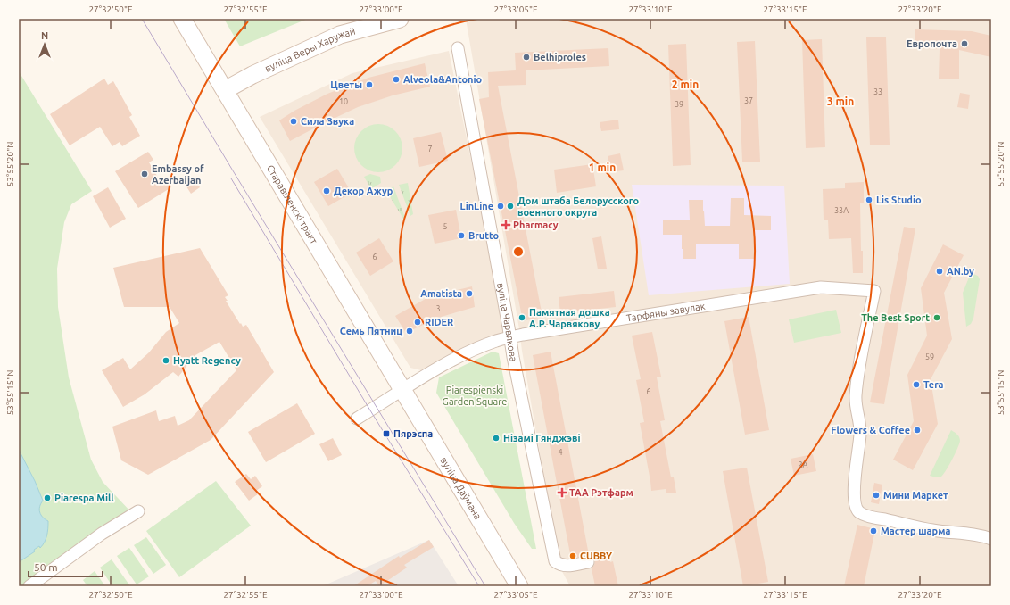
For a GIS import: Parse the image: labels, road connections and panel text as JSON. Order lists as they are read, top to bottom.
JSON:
{
  "streets": {
    "main road": ["вуліца Веры Харужай", "Старавіленскі тракт", "вуліца Даўмана"],
    "street": ["Тарфяны завулак", "вуліца Чарвякова"]
  },
  "crossings": [
    ["вуліца Веры Харужай", "Старавіленскі тракт"],
    ["Старавіленскі тракт", "Тарфяны завулак"],
    ["Старавіленскі тракт", "вуліца Даўмана"],
    ["Тарфяны завулак", "вуліца Чарвякова"],
    ["Тарфяны завулак", "вуліца Даўмана"]
  ],
  "parks": ["Piarespienski Garden Square"],
  "places": {
    "other": [
      "Европочта",
      "Belhiproles",
      "Alveola&Antonio",
      "Цветы",
      "Сила Звука",
      "Embassy of Azerbaijan",
      "Декор Ажур",
      "Lis Studio",
      "LinLine",
      "Дом штаба Белорусского военного округа",
      "Brutto",
      "AN.by",
      "Amatista",
      "Памятная дошка А.Р. Чарвякову",
      "The Best Sport",
      "RIDER",
      "Семь Пятниц",
      "Hyatt Regency",
      "Tera",
      "Flowers & Coffee",
      "Нізамі Гянджэві",
      "Мини Маркет",
      "Piarespa Mill",
      "Мастер шарма",
      "CUBBY"
    ],
    "health": ["Pharmacy", "ТАА Рэтфарм"],
    "transit": ["Пярэспа"]
  },
  "house_numbers": [
    "33",
    "37",
    "10",
    "39",
    "7",
    "33А",
    "5",
    "6",
    "3",
    "59",
    "6",
    "4",
    "2А"
  ],
  "scale_bar": "50 m",
  "north": "top",
  "coordinates": [
    "27°32'50\"E",
    "27°32'55\"E",
    "27°33'00\"E",
    "27°33'05\"E",
    "27°33'10\"E",
    "27°33'15\"E",
    "27°33'20\"E",
    "53°55'20\"N",
    "53°55'15\"N"
  ],
  "rings": ["2 min", "3 min", "1 min"]
}
